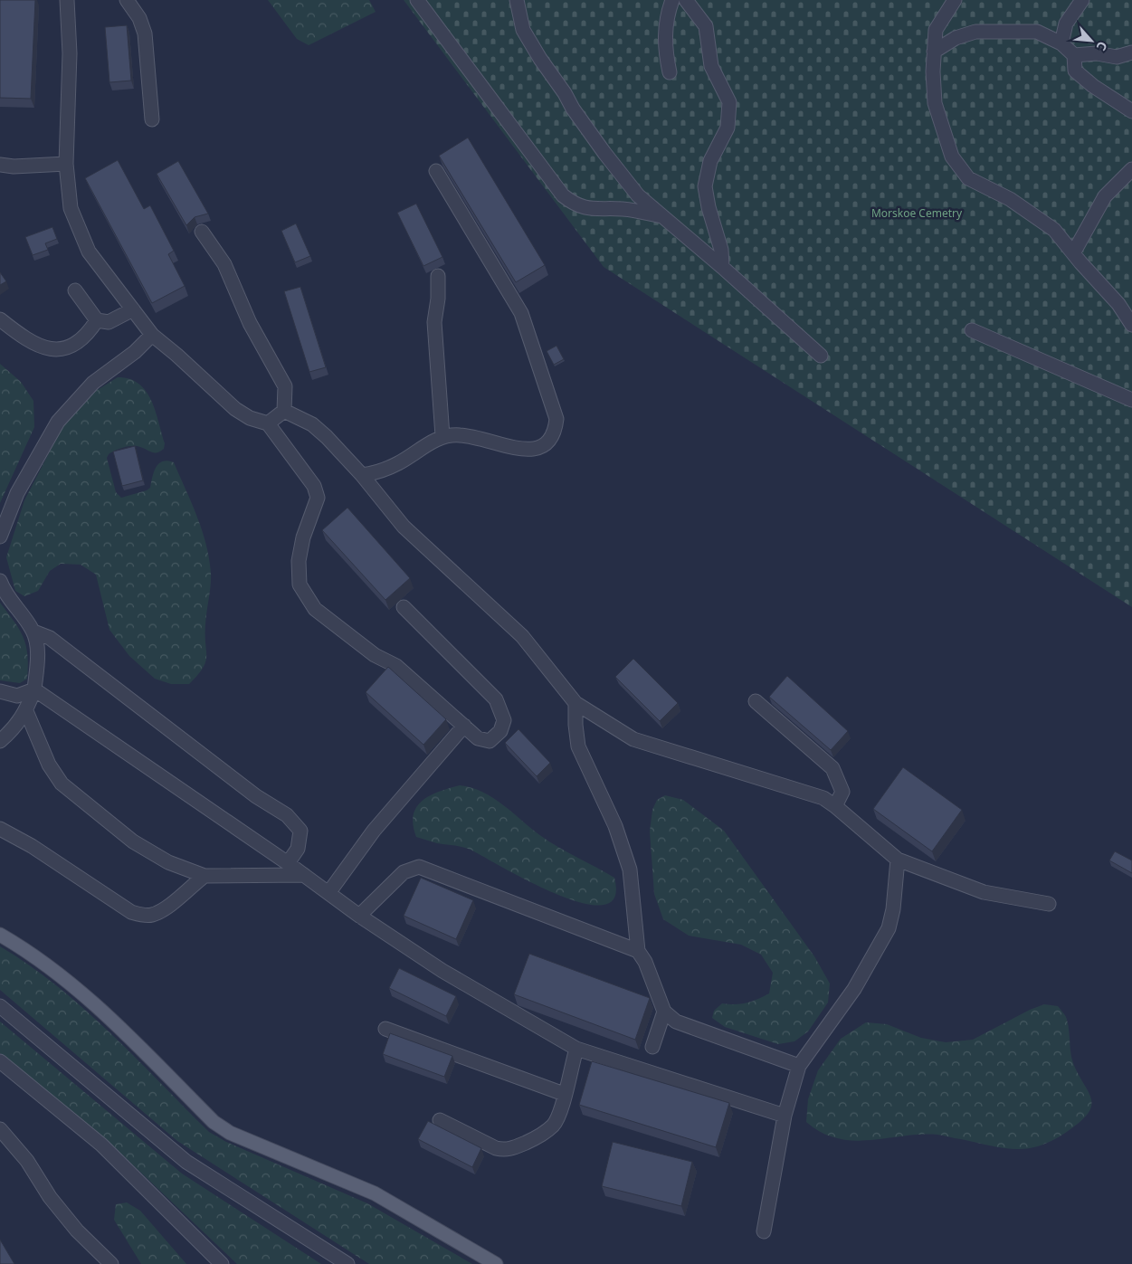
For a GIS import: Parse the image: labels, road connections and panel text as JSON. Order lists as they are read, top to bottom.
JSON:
{
  "parks": ["Morskoe Cemetry"],
  "north": "bottom right"
}
